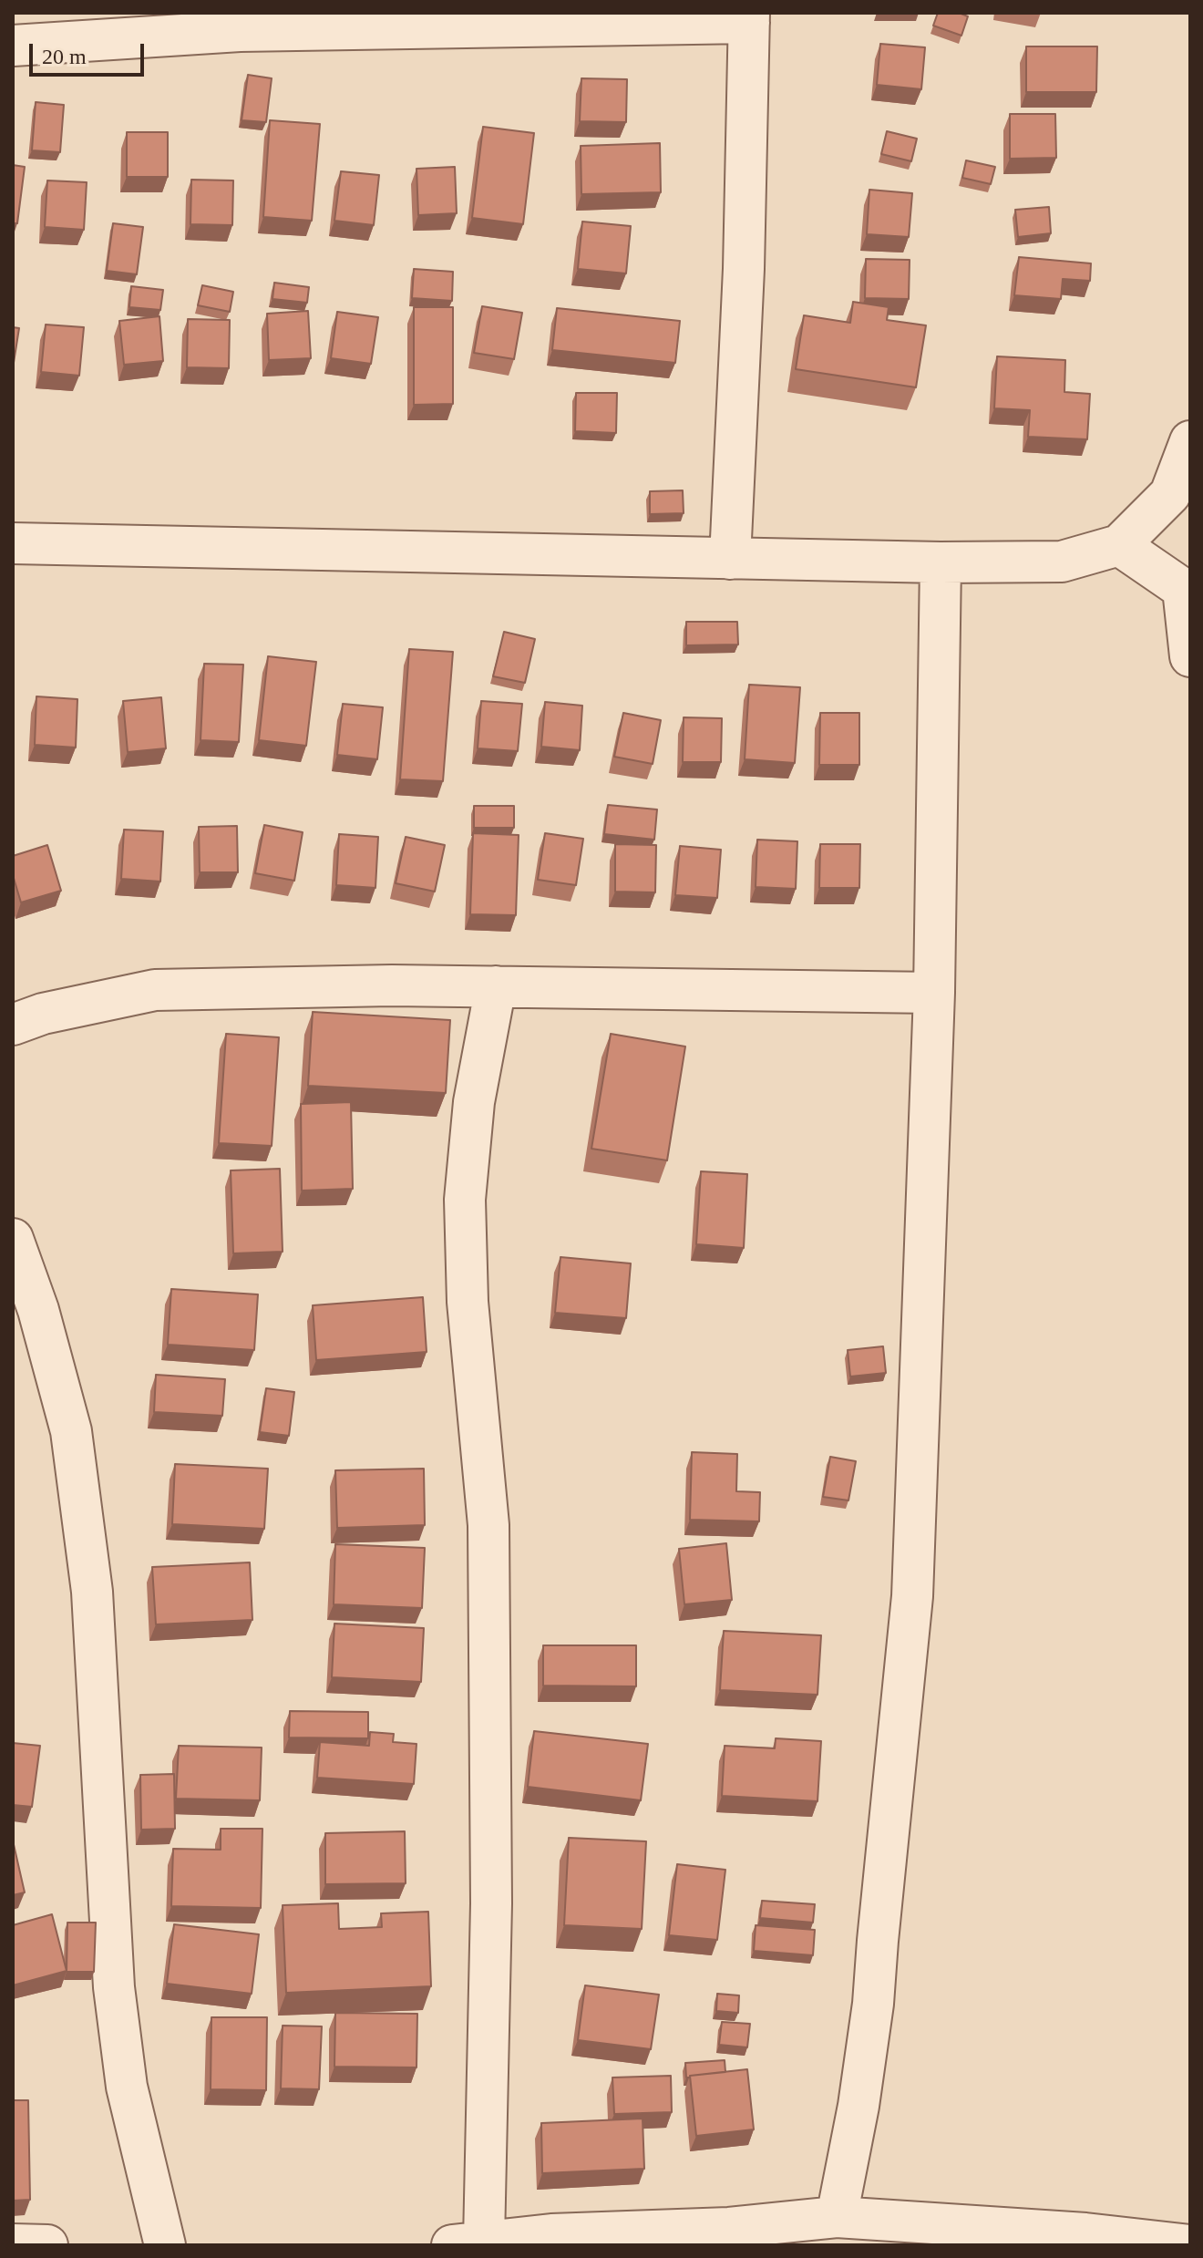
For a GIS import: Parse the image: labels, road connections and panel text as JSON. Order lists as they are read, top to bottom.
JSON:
{
  "scale_bar": "20 m"
}
